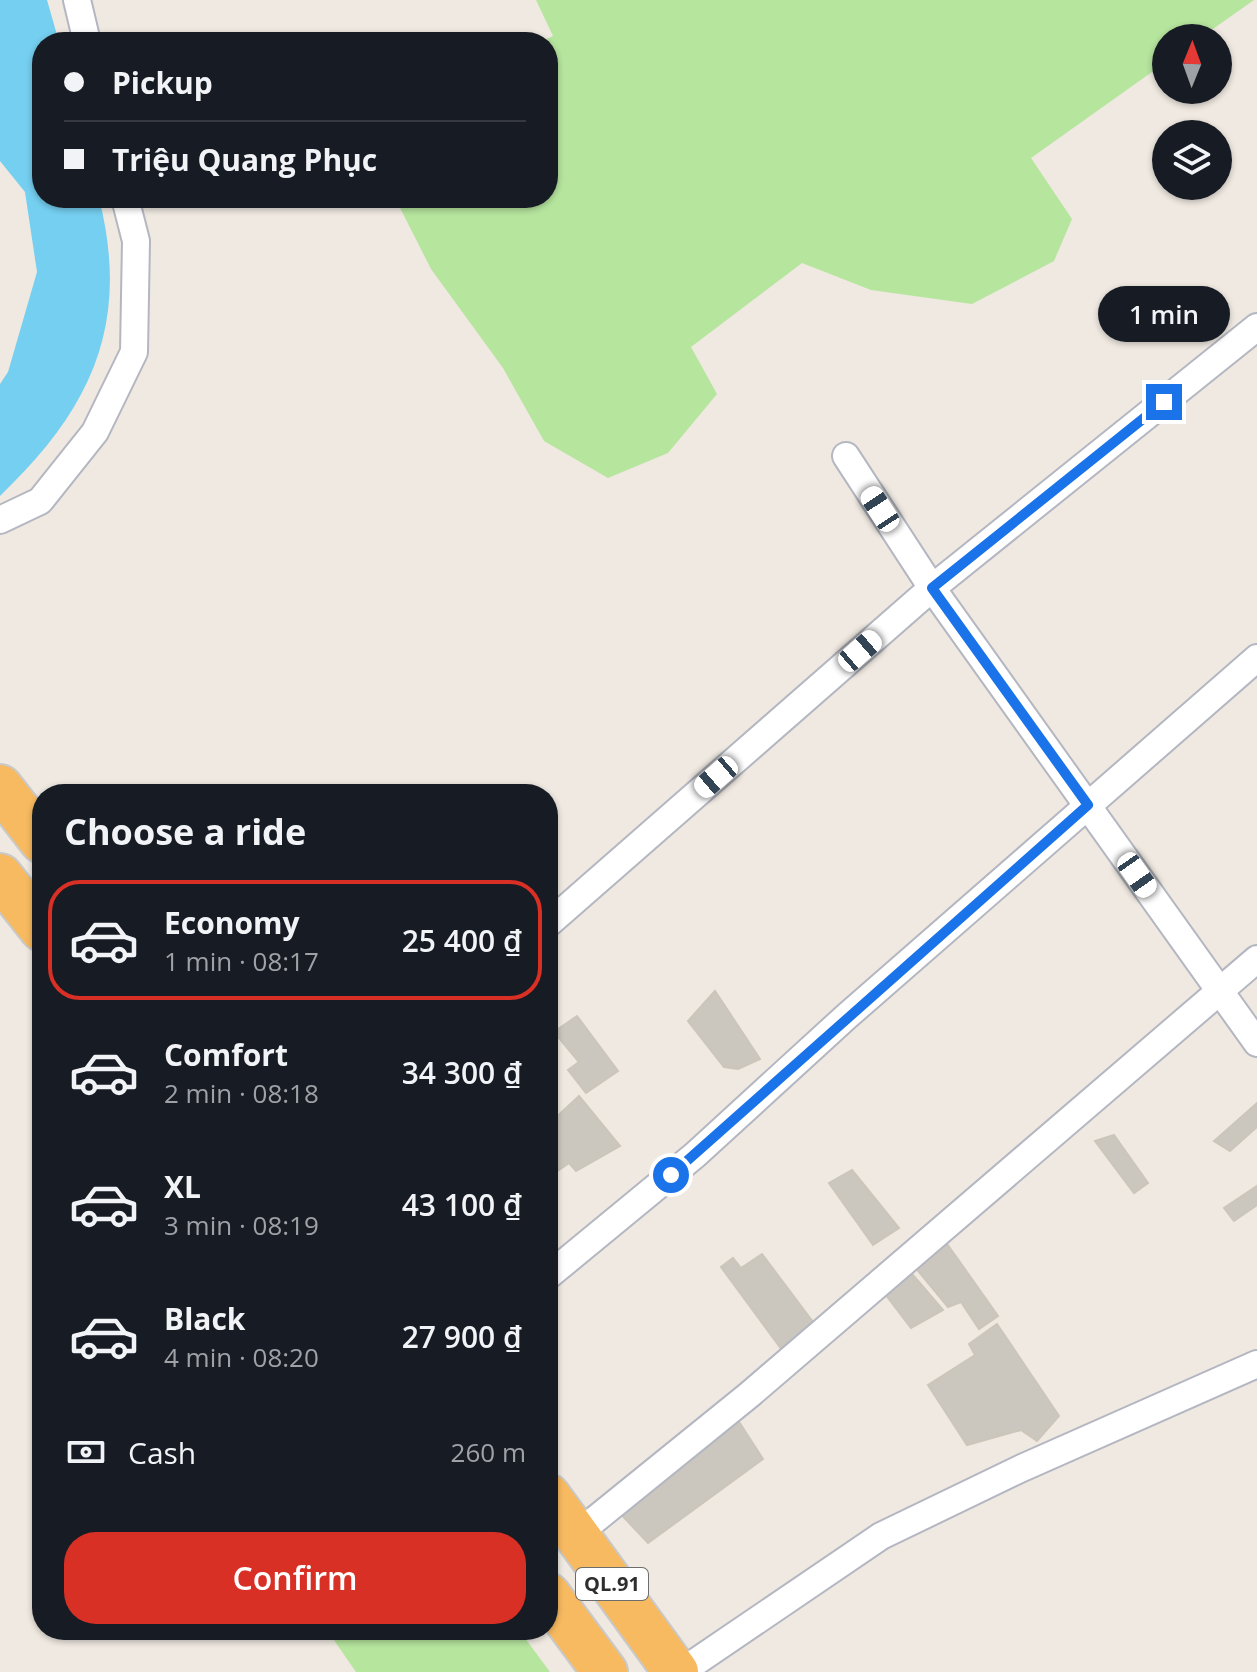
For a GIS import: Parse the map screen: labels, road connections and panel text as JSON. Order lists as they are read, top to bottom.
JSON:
{
  "streets": {
    "highway": ["QL.91"]
  },
  "north": "top",
  "page": {
    "banner": ["Pickup", "Triệu Quang Phục"],
    "bubble": "1 min",
    "heading": "Choose a ride",
    "list": [
      {
        "name": "Economy",
        "note": "1 min · 08:17",
        "value": "25 400 ₫"
      },
      {
        "name": "Comfort",
        "note": "2 min · 08:18",
        "value": "34 300 ₫"
      },
      {
        "name": "XL",
        "note": "3 min · 08:19",
        "value": "43 100 ₫"
      },
      {
        "name": "Black",
        "note": "4 min · 08:20",
        "value": "27 900 ₫"
      }
    ],
    "pay": ["Cash", "260 m"],
    "buttons": "Confirm"
  }
}
